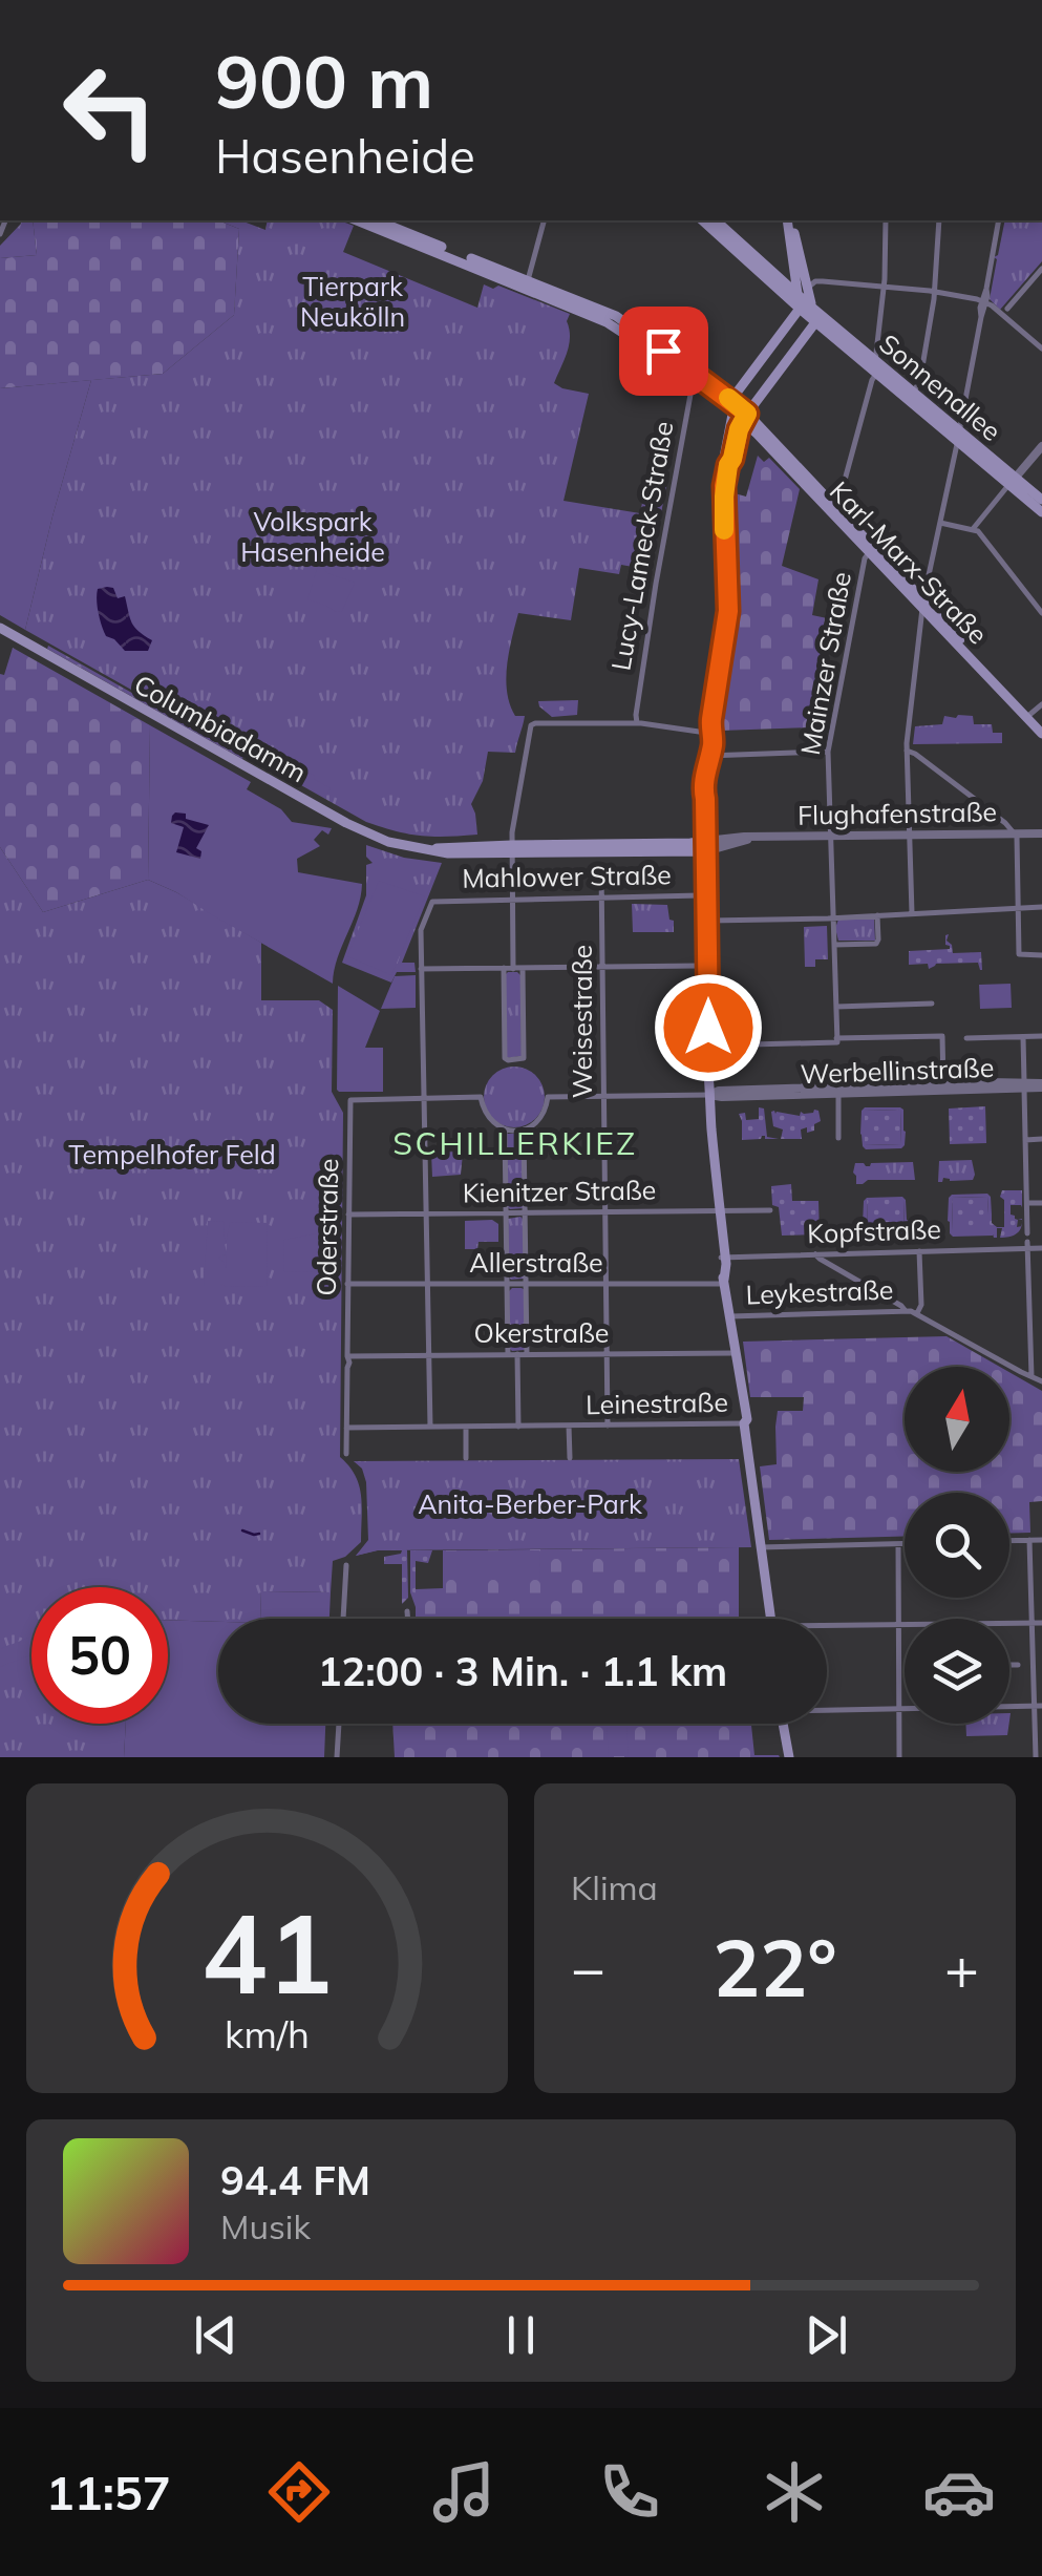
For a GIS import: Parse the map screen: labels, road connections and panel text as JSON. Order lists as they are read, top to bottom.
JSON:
{
  "streets": {
    "main road": [
      "Sonnenallee",
      "Karl-Marx-Straße",
      "Columbiadamm",
      "Flughafenstraße"
    ],
    "street": [
      "Lucy-Lameck-Straße",
      "Mainzer Straße",
      "Mahlower Straße",
      "Weisestraße",
      "Werbellinstraße",
      "Kienitzer Straße",
      "Oderstraße",
      "Kopfstraße",
      "Allerstraße",
      "Leykestraße",
      "Okerstraße",
      "Leinestraße"
    ]
  },
  "crossings": [
    ["Lucy-Lameck-Straße", "Karl-Marx-Straße"],
    ["Karl-Marx-Straße", "Mainzer Straße"],
    ["Mainzer Straße", "Flughafenstraße"],
    ["Columbiadamm", "Flughafenstraße"],
    ["Mahlower Straße", "Weisestraße"],
    ["Weisestraße", "Kienitzer Straße"],
    ["Weisestraße", "Allerstraße"],
    ["Weisestraße", "Okerstraße"],
    ["Weisestraße", "Leinestraße"],
    ["Kienitzer Straße", "Oderstraße"],
    ["Oderstraße", "Allerstraße"],
    ["Oderstraße", "Okerstraße"],
    ["Oderstraße", "Leinestraße"]
  ],
  "districts": ["SCHILLERKIEZ"],
  "parks": [
    "Tierpark Neukölln",
    "Volkspark Hasenheide",
    "Tempelhofer Feld",
    "Anita-Berber-Park"
  ],
  "north": "top",
  "page": {
    "turn": ["900 m", "Hasenheide"],
    "limit": "50",
    "trip": "12:00 · 3 Min. · 1.1 km",
    "tile": "Klima",
    "heat": ["−", "22°", "+"],
    "song": ["94.4 FM", "Musik"],
    "tabs": "11:57",
    "gauge": ["41", "km/h"]
  }
}
